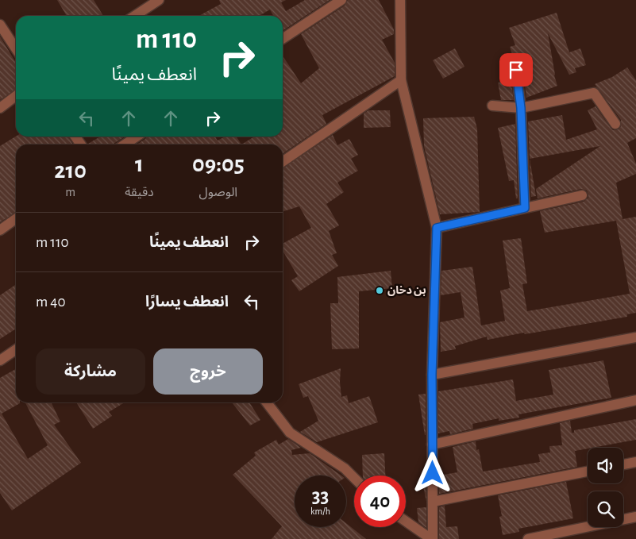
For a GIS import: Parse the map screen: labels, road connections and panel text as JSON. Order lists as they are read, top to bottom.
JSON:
{
  "places": ["بن دخان"],
  "page": {
    "turn": ["110 m", "انعطف يمينًا"],
    "eta": [
      "09:05",
      "الوصول",
      "1",
      "دقيقة",
      "210",
      "m"
    ],
    "list": [
      {
        "name": "انعطف يمينًا",
        "value": "110 m"
      },
      {
        "name": "انعطف يسارًا",
        "value": "40 m"
      }
    ],
    "buttons": ["خروج", "مشاركة"],
    "speed": "33 km/h",
    "limit": "40"
  }
}
